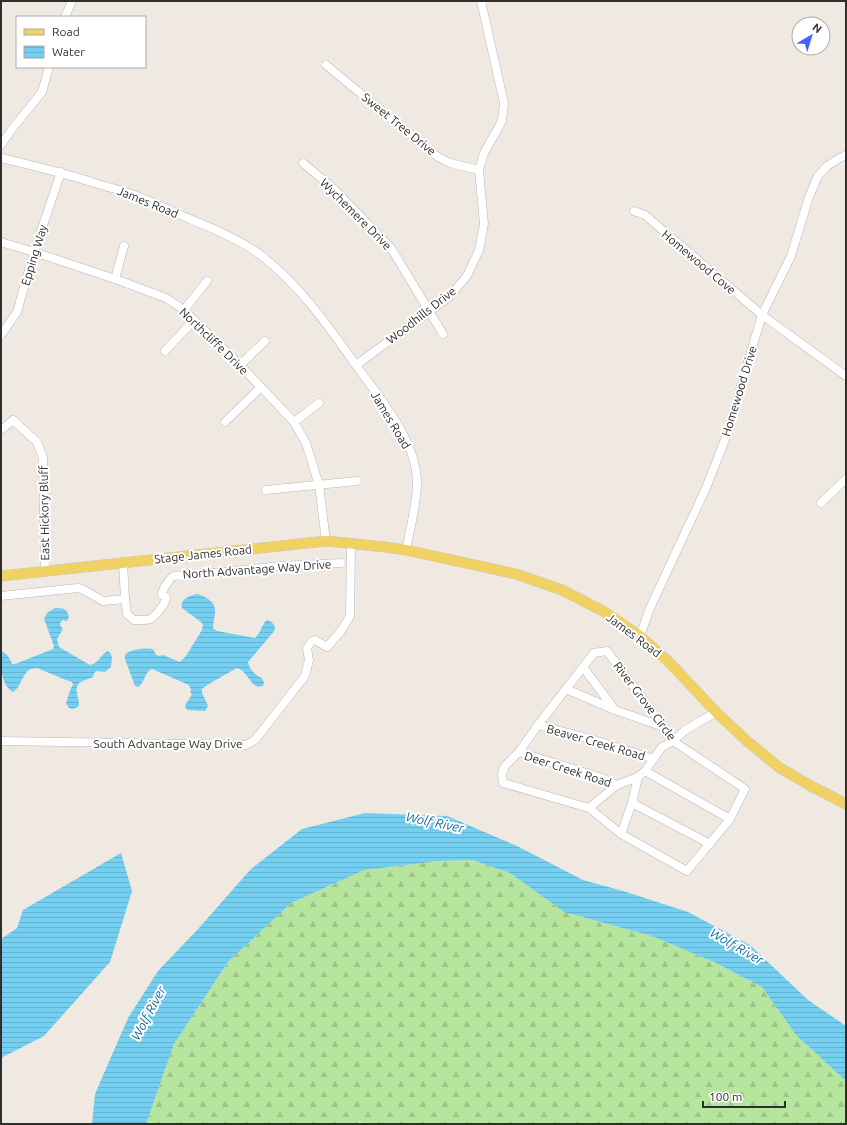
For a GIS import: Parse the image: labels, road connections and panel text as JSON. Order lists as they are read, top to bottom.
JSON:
{
  "streets": {
    "main road": ["James Road", "Stage James Road"],
    "street": [
      "Sweet Tree Drive",
      "Wychemere Drive",
      "Epping Way",
      "Homewood Cove",
      "Woodhills Drive",
      "Northcliffe Drive",
      "Homewood Drive",
      "East Hickory Bluff",
      "North Advantage Way Drive",
      "River Grove Circle",
      "Beaver Creek Road",
      "South Advantage Way Drive",
      "Deer Creek Road"
    ]
  },
  "crossings": [
    ["Sweet Tree Drive", "Woodhills Drive"],
    ["James Road", "Epping Way"],
    ["James Road", "Woodhills Drive"],
    ["James Road", "Homewood Drive"],
    ["James Road", "Stage James Road"],
    ["Wychemere Drive", "Woodhills Drive"],
    ["Epping Way", "Northcliffe Drive"],
    ["Homewood Cove", "Homewood Drive"],
    ["Northcliffe Drive", "Stage James Road"],
    ["East Hickory Bluff", "Stage James Road"],
    ["Stage James Road", "North Advantage Way Drive"],
    ["Stage James Road", "South Advantage Way Drive"],
    ["River Grove Circle", "Beaver Creek Road"]
  ],
  "water": ["Wolf River"],
  "legend": ["Road", "Water"],
  "scale_bar": "100 m",
  "north": "top right"
}
